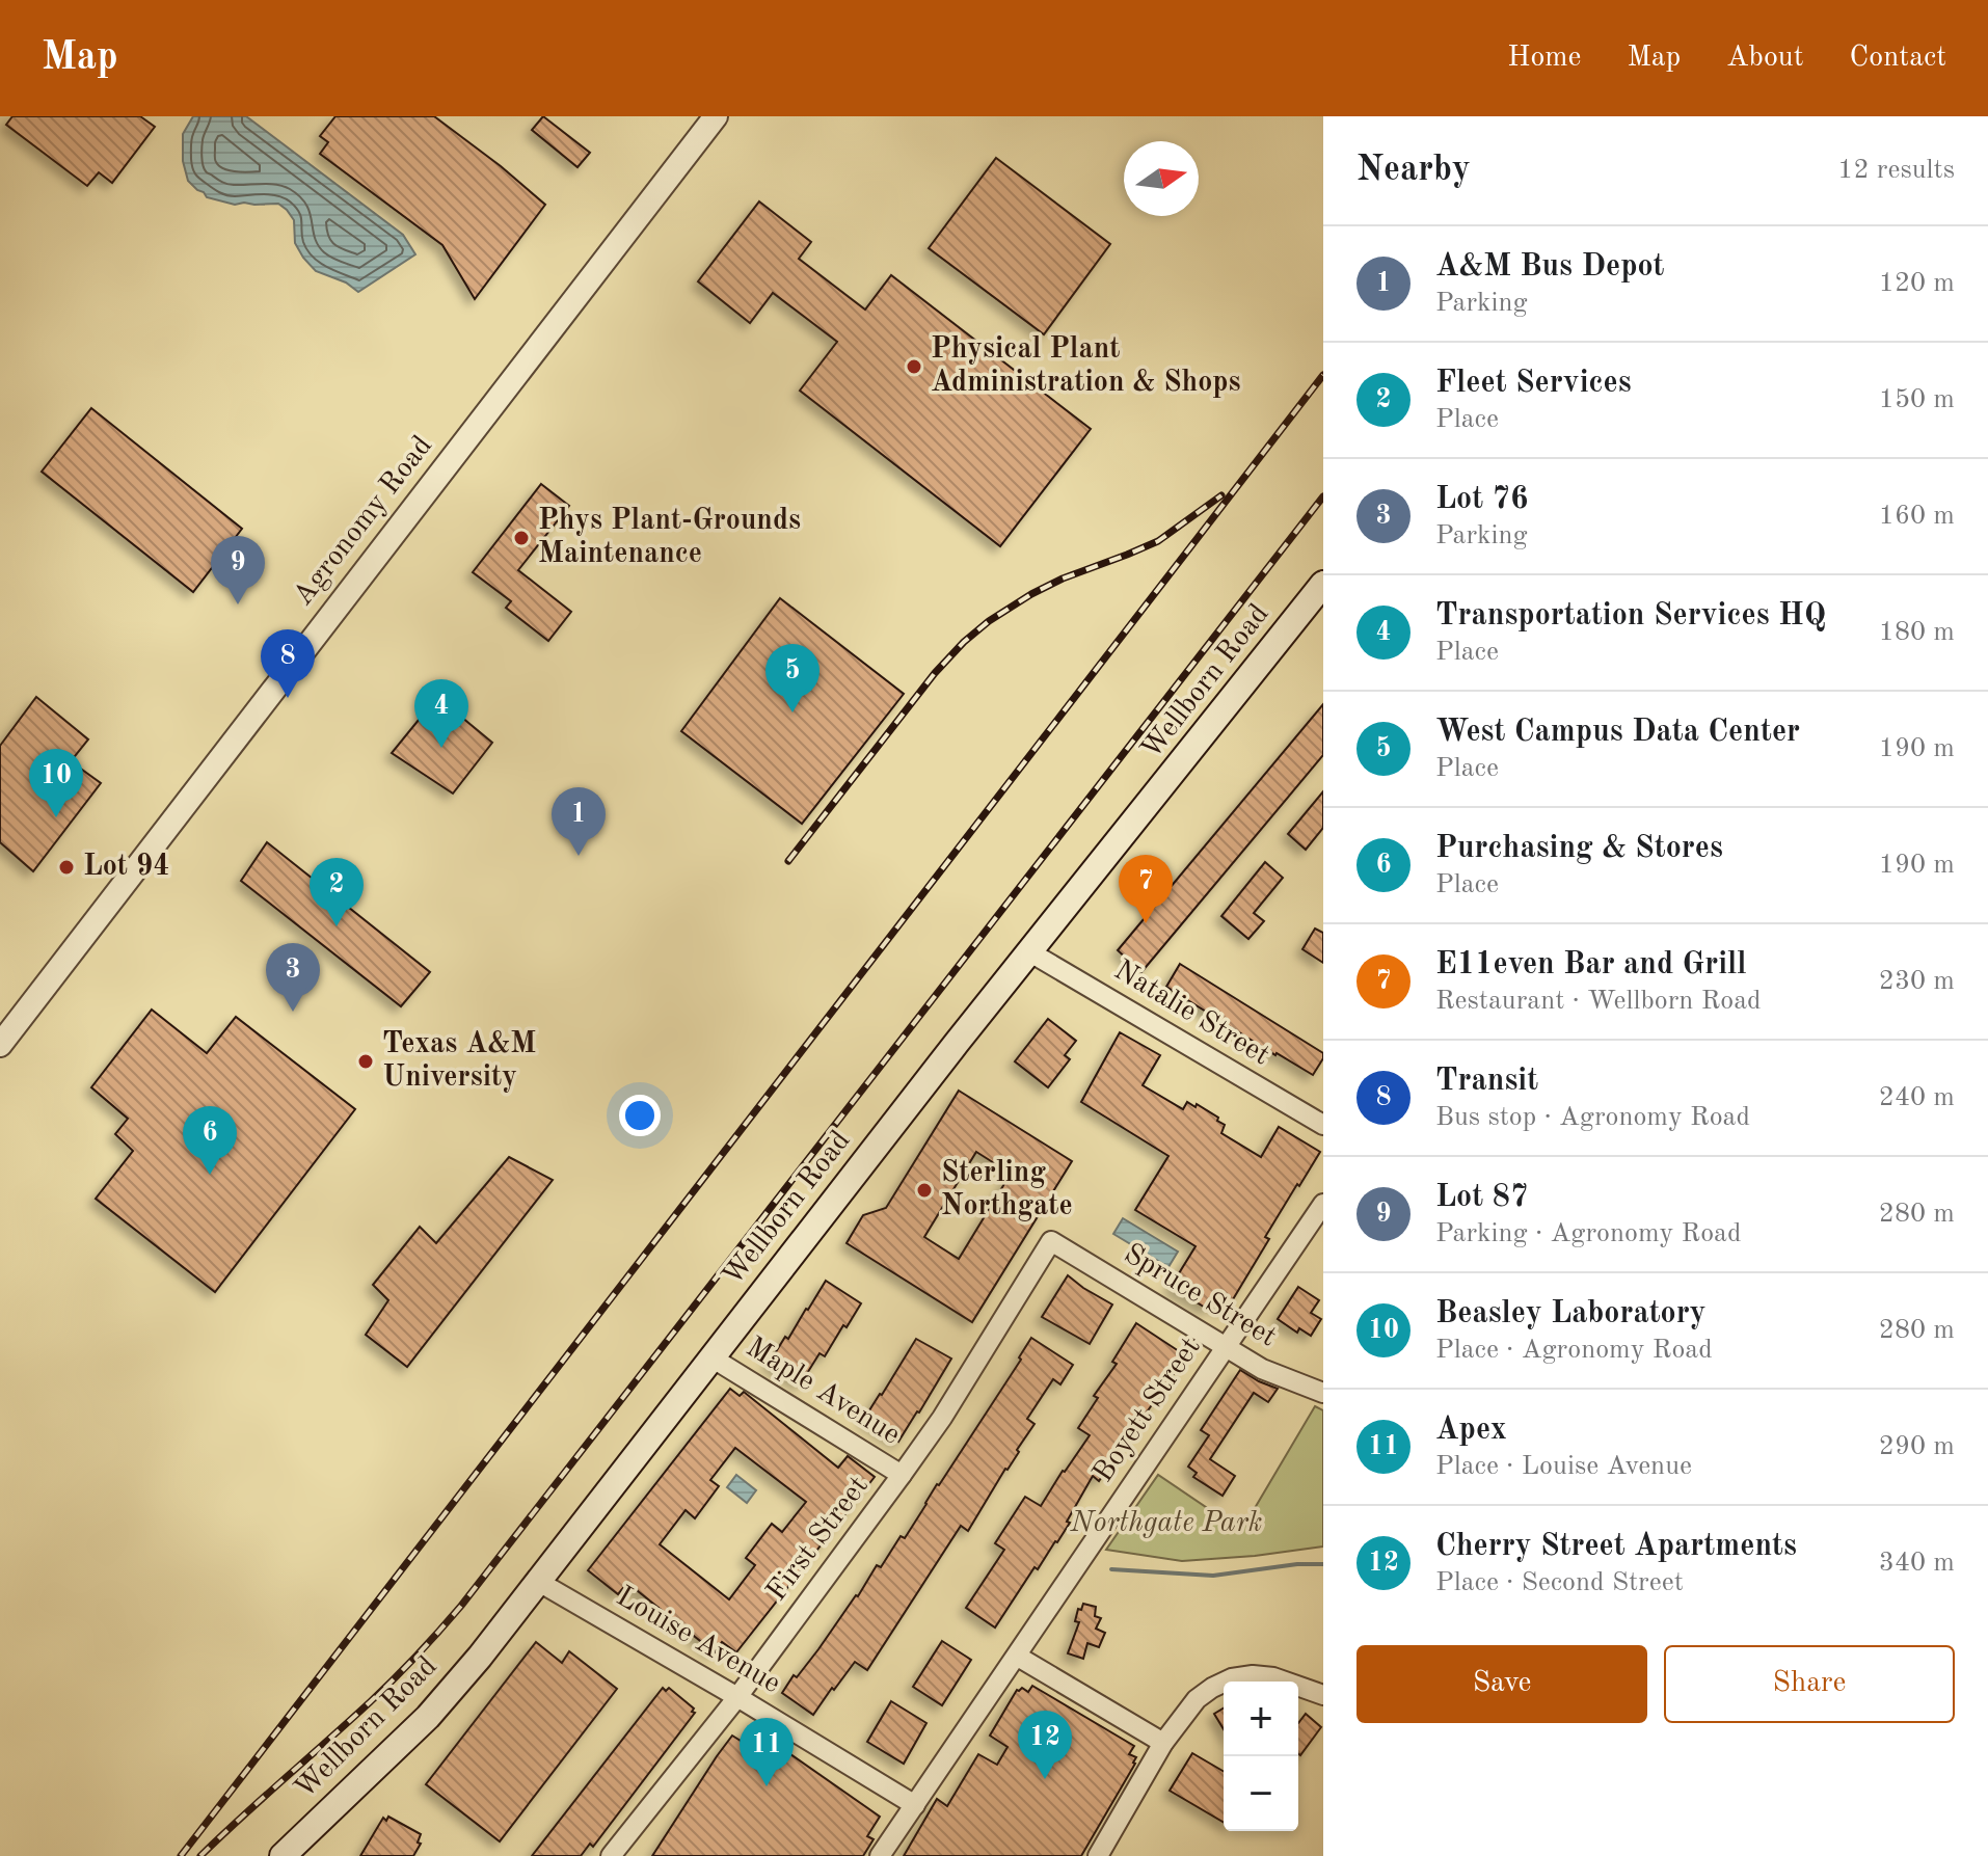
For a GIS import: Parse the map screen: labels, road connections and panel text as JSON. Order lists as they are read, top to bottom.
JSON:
{
  "streets": {
    "main road": ["Wellborn Road"],
    "street": [
      "Agronomy Road",
      "Natalie Street",
      "Spruce Street",
      "Maple Avenue",
      "Boyett Street",
      "First Street",
      "Louise Avenue"
    ]
  },
  "crossings": [
    ["Wellborn Road", "Natalie Street"],
    ["Wellborn Road", "Maple Avenue"],
    ["Wellborn Road", "Louise Avenue"],
    ["Spruce Street", "Boyett Street"],
    ["Spruce Street", "First Street"],
    ["Maple Avenue", "First Street"],
    ["Boyett Street", "Louise Avenue"],
    ["First Street", "Louise Avenue"]
  ],
  "parks": ["Northgate Park"],
  "places": [
    "Physical Plant Administration & Shops",
    "Phys Plant-Grounds Maintenance",
    "Lot 94",
    "Texas A&M University",
    "Sterling Northgate"
  ],
  "north": "right",
  "page": {
    "header": "Map",
    "nav": [
      "Home",
      "Map",
      "About",
      "Contact"
    ],
    "heading": ["Nearby", "12 results"],
    "list": [
      {
        "mark": "1",
        "name": "A&M Bus Depot",
        "note": "Parking",
        "value": "120 m"
      },
      {
        "mark": "2",
        "name": "Fleet Services",
        "note": "Place",
        "value": "150 m"
      },
      {
        "mark": "3",
        "name": "Lot 76",
        "note": "Parking",
        "value": "160 m"
      },
      {
        "mark": "4",
        "name": "Transportation Services HQ",
        "note": "Place",
        "value": "180 m"
      },
      {
        "mark": "5",
        "name": "West Campus Data Center",
        "note": "Place",
        "value": "190 m"
      },
      {
        "mark": "6",
        "name": "Purchasing & Stores",
        "note": "Place",
        "value": "190 m"
      },
      {
        "mark": "7",
        "name": "E11even Bar and Grill",
        "note": "Restaurant · Wellborn Road",
        "value": "230 m"
      },
      {
        "mark": "8",
        "name": "Transit",
        "note": "Bus stop · Agronomy Road",
        "value": "240 m"
      },
      {
        "mark": "9",
        "name": "Lot 87",
        "note": "Parking · Agronomy Road",
        "value": "280 m"
      },
      {
        "mark": "10",
        "name": "Beasley Laboratory",
        "note": "Place · Agronomy Road",
        "value": "280 m"
      },
      {
        "mark": "11",
        "name": "Apex",
        "note": "Place · Louise Avenue",
        "value": "290 m"
      },
      {
        "mark": "12",
        "name": "Cherry Street Apartments",
        "note": "Place · Second Street",
        "value": "340 m"
      }
    ],
    "pins": [
      "9",
      "8",
      "5",
      "4",
      "10",
      "1",
      "7",
      "2",
      "3",
      "6",
      "12",
      "11"
    ],
    "buttons": ["Save", "Share"],
    "map_buttons": ["+", "−"]
  }
}
